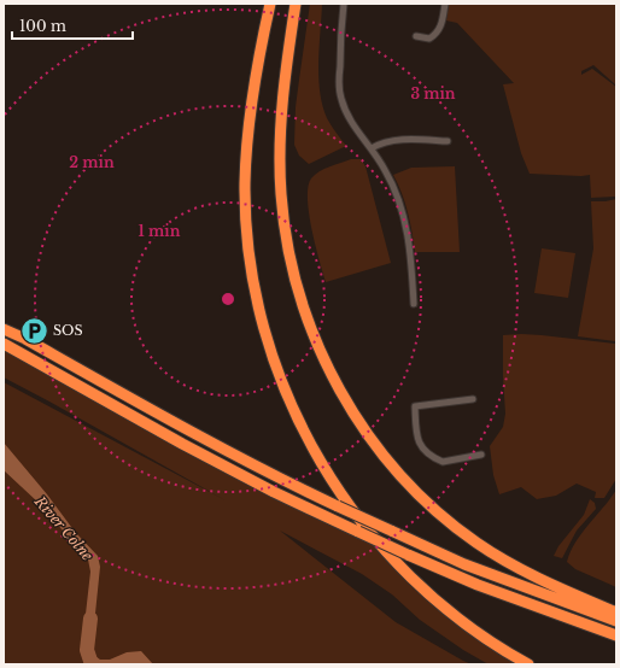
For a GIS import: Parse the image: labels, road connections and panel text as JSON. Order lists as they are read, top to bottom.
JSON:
{
  "water": ["River Colne"],
  "places": {
    "parking": ["SOS"]
  },
  "scale_bar": "100 m",
  "rings": ["3 min", "2 min", "1 min"]
}
